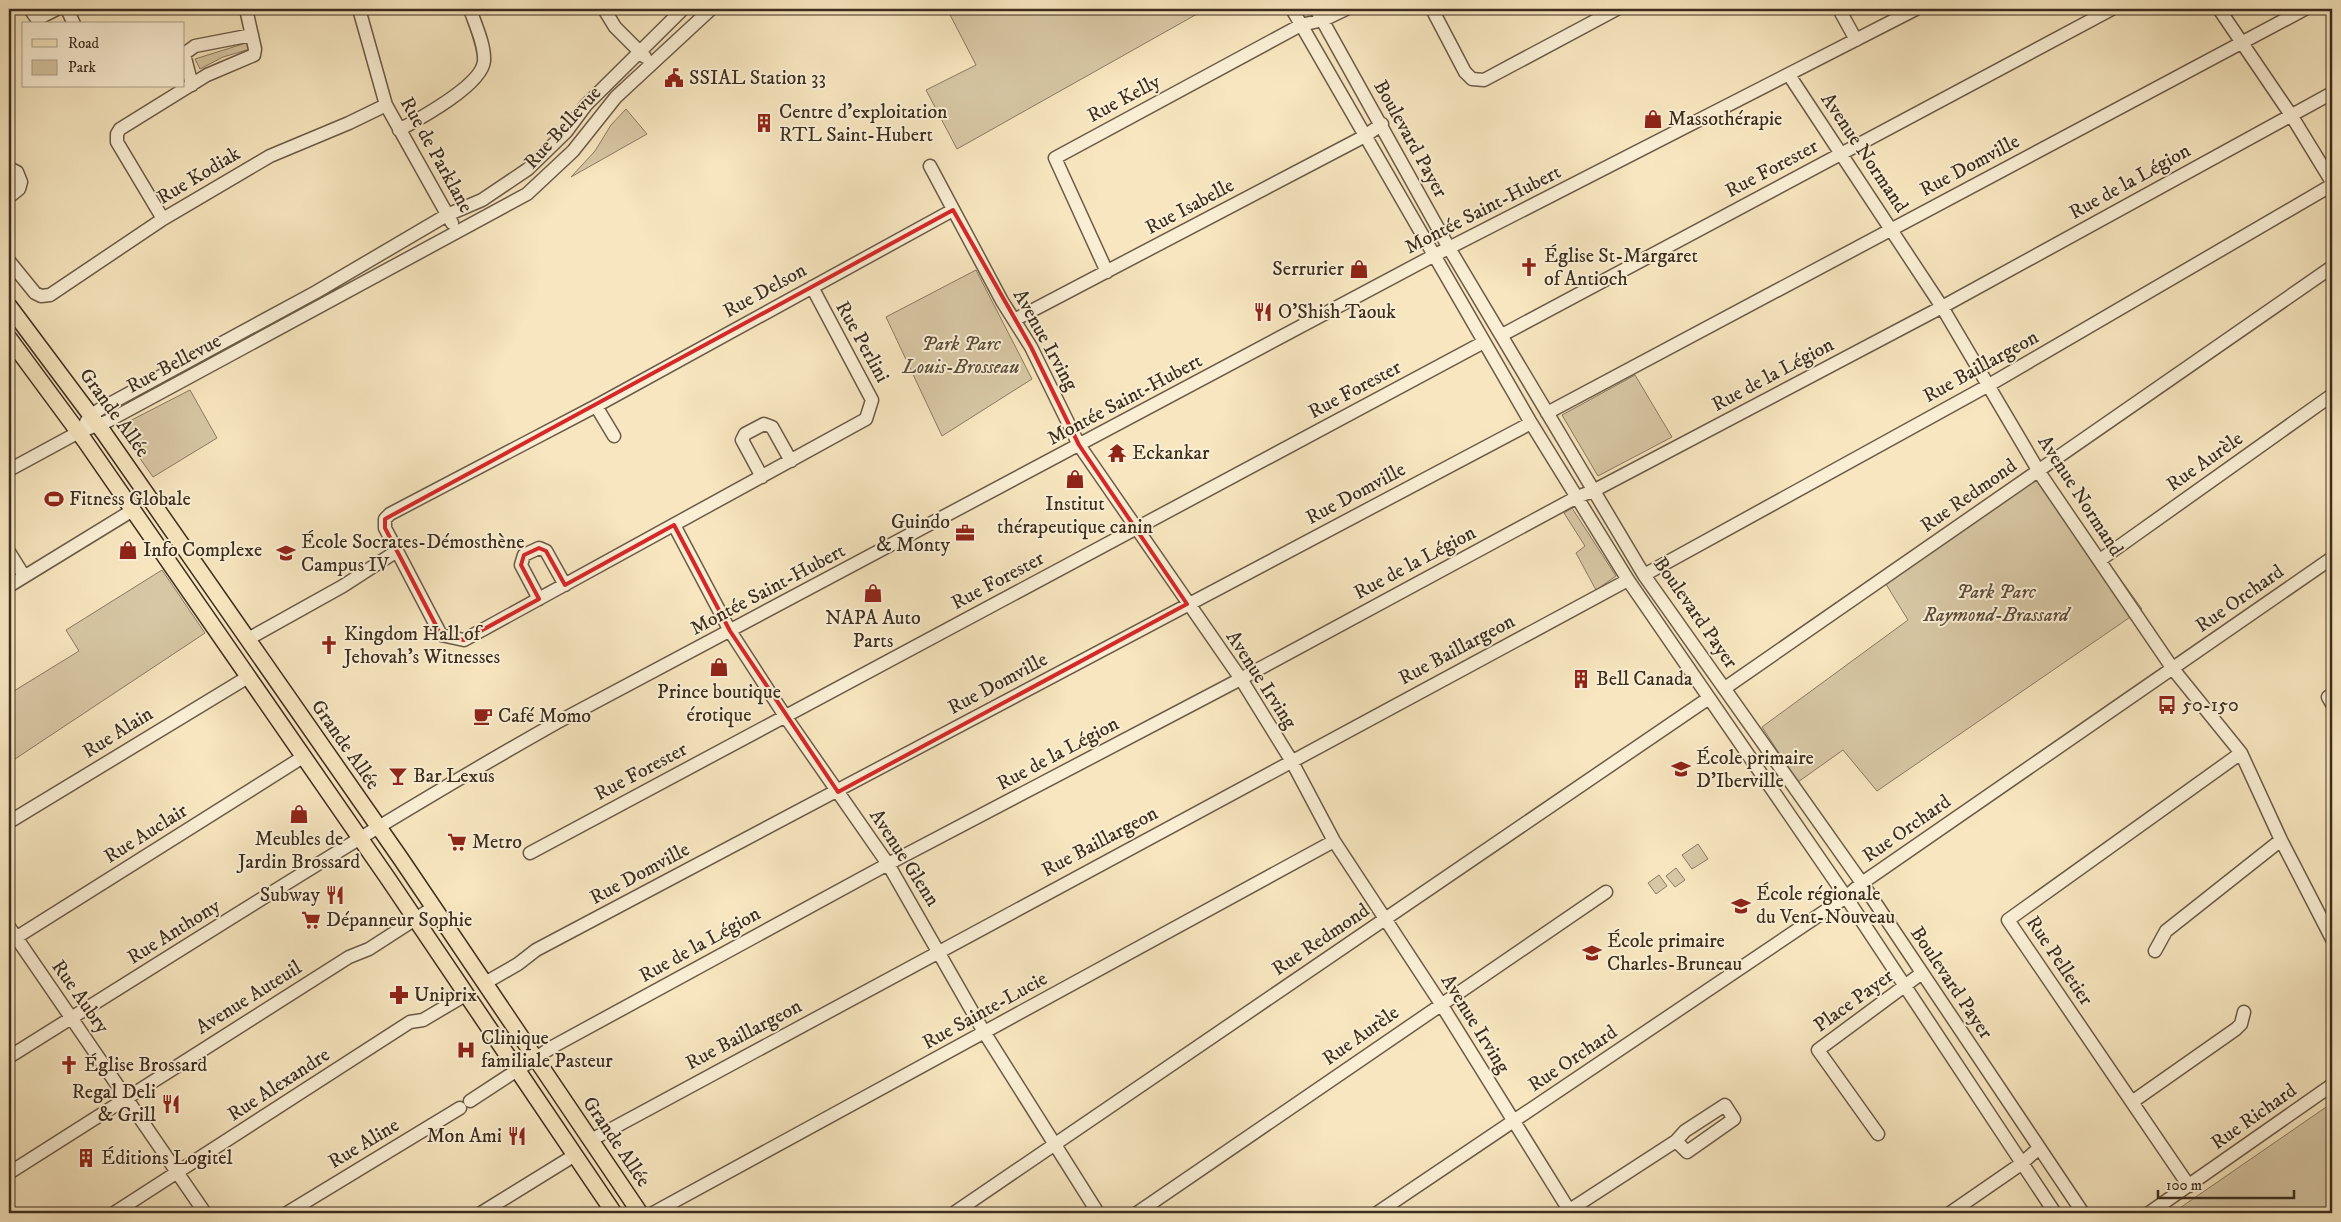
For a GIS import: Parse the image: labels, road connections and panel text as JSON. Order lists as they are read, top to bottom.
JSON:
{
  "streets": {
    "main road": ["Grande Allée"],
    "street": [
      "Rue Kelly",
      "Rue Bellevue",
      "Boulevard Payer",
      "Avenue Normand",
      "Rue de Parklane",
      "Rue Domville",
      "Rue Forester",
      "Rue Kodiak",
      "Rue de la Légion",
      "Rue Isabelle",
      "Montée Saint-Hubert",
      "Rue Delson",
      "Avenue Irving",
      "Rue Perlini",
      "Rue Baillargeon",
      "Rue Aurèle",
      "Rue Redmond",
      "Rue Orchard",
      "Rue Alain",
      "Rue Auclair",
      "Avenue Glenn",
      "Rue Anthony",
      "Rue Pelletier",
      "Rue Aubry",
      "Avenue Auteuil",
      "Place Payer",
      "Rue Sainte-Lucie",
      "Rue Alexandre",
      "Rue Richard",
      "Rue Aline"
    ]
  },
  "crossings": [
    ["Rue Kelly", "Boulevard Payer"],
    ["Rue Kelly", "Rue Isabelle"],
    ["Rue Bellevue", "Rue de Parklane"],
    ["Rue Bellevue", "Grande Allée"],
    ["Boulevard Payer", "Rue Domville"],
    ["Boulevard Payer", "Rue Forester"],
    ["Boulevard Payer", "Rue de la Légion"],
    ["Boulevard Payer", "Rue Isabelle"],
    ["Boulevard Payer", "Montée Saint-Hubert"],
    ["Boulevard Payer", "Rue Baillargeon"],
    ["Boulevard Payer", "Rue Redmond"],
    ["Boulevard Payer", "Rue Orchard"],
    ["Boulevard Payer", "Place Payer"],
    ["Avenue Normand", "Rue Domville"],
    ["Avenue Normand", "Rue Forester"],
    ["Avenue Normand", "Rue de la Légion"],
    ["Avenue Normand", "Montée Saint-Hubert"],
    ["Avenue Normand", "Rue Baillargeon"],
    ["Avenue Normand", "Rue Aurèle"],
    ["Avenue Normand", "Rue Redmond"],
    ["Avenue Normand", "Rue Orchard"],
    ["Avenue Normand", "Rue Pelletier"],
    ["Rue de Parklane", "Rue Kodiak"],
    ["Rue Domville", "Avenue Irving"],
    ["Rue Domville", "Grande Allée"],
    ["Rue Domville", "Avenue Glenn"],
    ["Rue Forester", "Avenue Irving"],
    ["Rue Forester", "Avenue Glenn"],
    ["Rue de la Légion", "Avenue Irving"],
    ["Rue de la Légion", "Grande Allée"],
    ["Rue de la Légion", "Avenue Glenn"],
    ["Rue de la Légion", "Rue Aline"],
    ["Rue Isabelle", "Avenue Irving"],
    ["Montée Saint-Hubert", "Avenue Irving"],
    ["Montée Saint-Hubert", "Grande Allée"],
    ["Montée Saint-Hubert", "Avenue Glenn"],
    ["Montée Saint-Hubert", "Rue Anthony"],
    ["Rue Delson", "Avenue Irving"],
    ["Rue Delson", "Rue Perlini"],
    ["Avenue Irving", "Rue Baillargeon"],
    ["Avenue Irving", "Rue Aurèle"],
    ["Avenue Irving", "Rue Redmond"],
    ["Avenue Irving", "Rue Orchard"],
    ["Avenue Irving", "Rue Sainte-Lucie"],
    ["Rue Perlini", "Avenue Glenn"],
    ["Rue Baillargeon", "Grande Allée"],
    ["Rue Baillargeon", "Avenue Glenn"],
    ["Grande Allée", "Rue Alain"],
    ["Grande Allée", "Rue Auclair"],
    ["Grande Allée", "Rue Anthony"],
    ["Grande Allée", "Avenue Auteuil"],
    ["Grande Allée", "Rue Alexandre"],
    ["Grande Allée", "Rue Aline"],
    ["Rue Redmond", "Avenue Glenn"],
    ["Rue Auclair", "Rue Aubry"],
    ["Avenue Glenn", "Rue Sainte-Lucie"],
    ["Rue Anthony", "Rue Aubry"],
    ["Rue Pelletier", "Rue Richard"],
    ["Rue Aubry", "Avenue Auteuil"],
    ["Rue Aubry", "Rue Alexandre"]
  ],
  "parks": ["Park Parc Louis-Brosseau", "Park Parc Raymond-Brassard"],
  "places": {
    "public building": ["SSIAL Station 33"],
    "shop": [
      "Massothérapie",
      "Serrurier",
      "Institut thérapeutique canin",
      "Info Complexe",
      "NAPA Auto Parts",
      "Prince boutique érotique",
      "Meubles de Jardin Brossard"
    ],
    "building": ["Centre d'exploitation RTL Saint-Hubert", "Bell Canada", "Éditions Logitel"],
    "church": ["Église St-Margaret of Antioch", "Kingdom Hall of Jehovah's Witnesses", "Église Brossard"],
    "restaurant": [
      "O'Shish Taouk",
      "Subway",
      "Regal Deli & Grill",
      "Mon Ami"
    ],
    "temple": ["Eckankar"],
    "sports": ["Fitness Globale"],
    "office": ["Guindo & Monty"],
    "school or university": [
      "École Socrates-Démosthène Campus IV",
      "École primaire D'Iberville",
      "École régionale du Vent-Nouveau",
      "École primaire Charles-Bruneau"
    ],
    "bus stop": ["50-150"],
    "cafe": ["Café Momo"],
    "bar": ["Bar Lexus"],
    "supermarket": ["Metro", "Dépanneur Sophie"],
    "pharmacy": ["Uniprix"],
    "hospital": ["Clinique familiale Pasteur"]
  },
  "legend": ["Road", "Park"],
  "scale_bar": "100 m"
}
